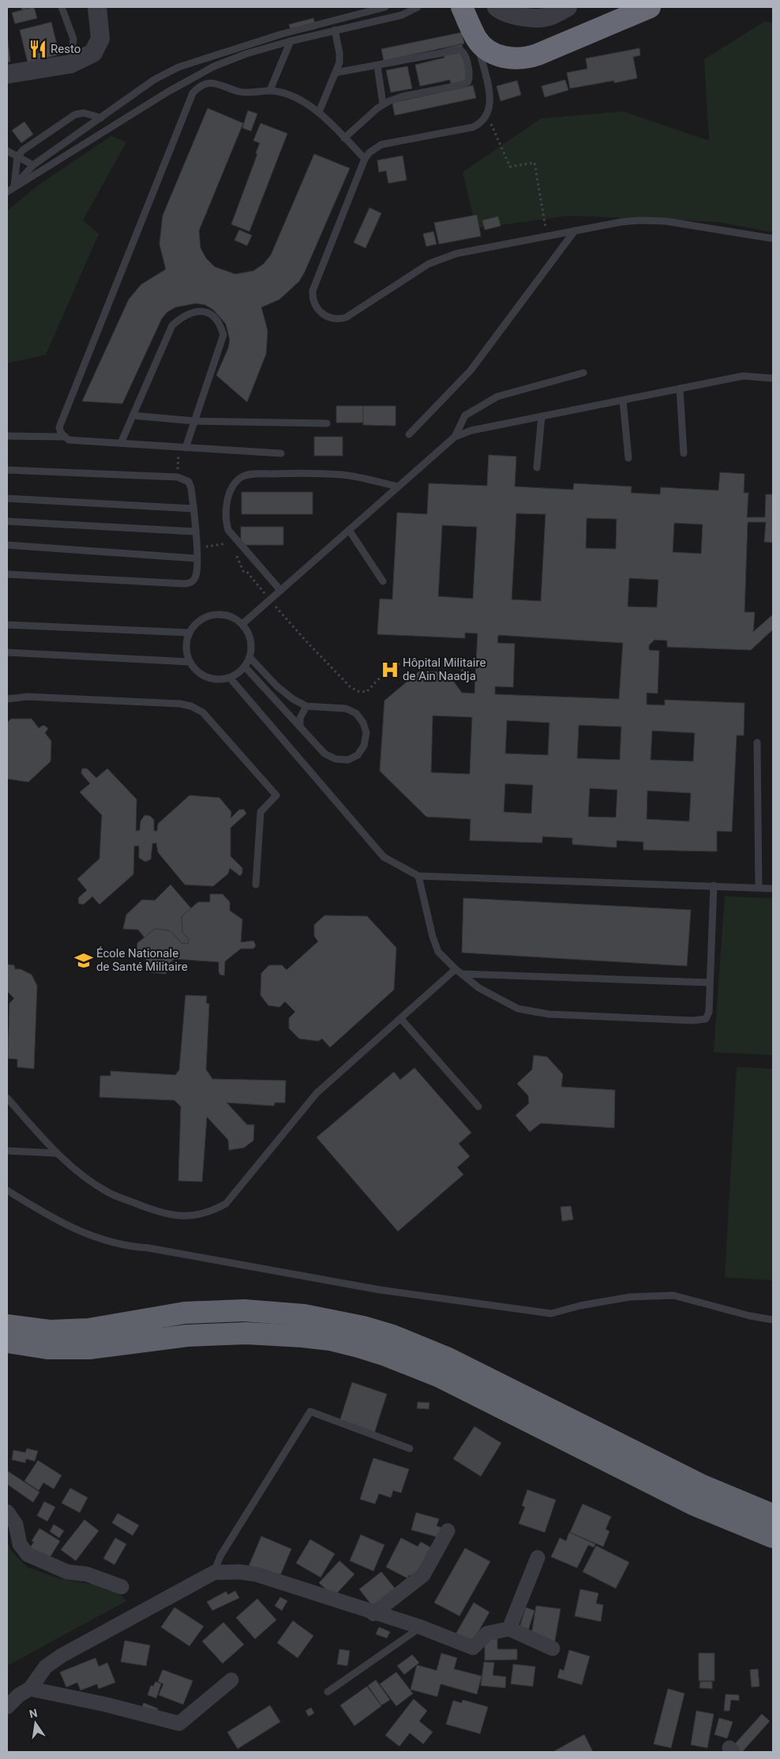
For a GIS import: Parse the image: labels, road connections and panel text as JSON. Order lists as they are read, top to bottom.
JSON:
{
  "places": {
    "restaurant": ["Resto"],
    "hospital": ["Hôpital Militaire de Ain Naadja"],
    "school or university": ["École Nationale de Santé Militaire"]
  },
  "north": "top"
}
